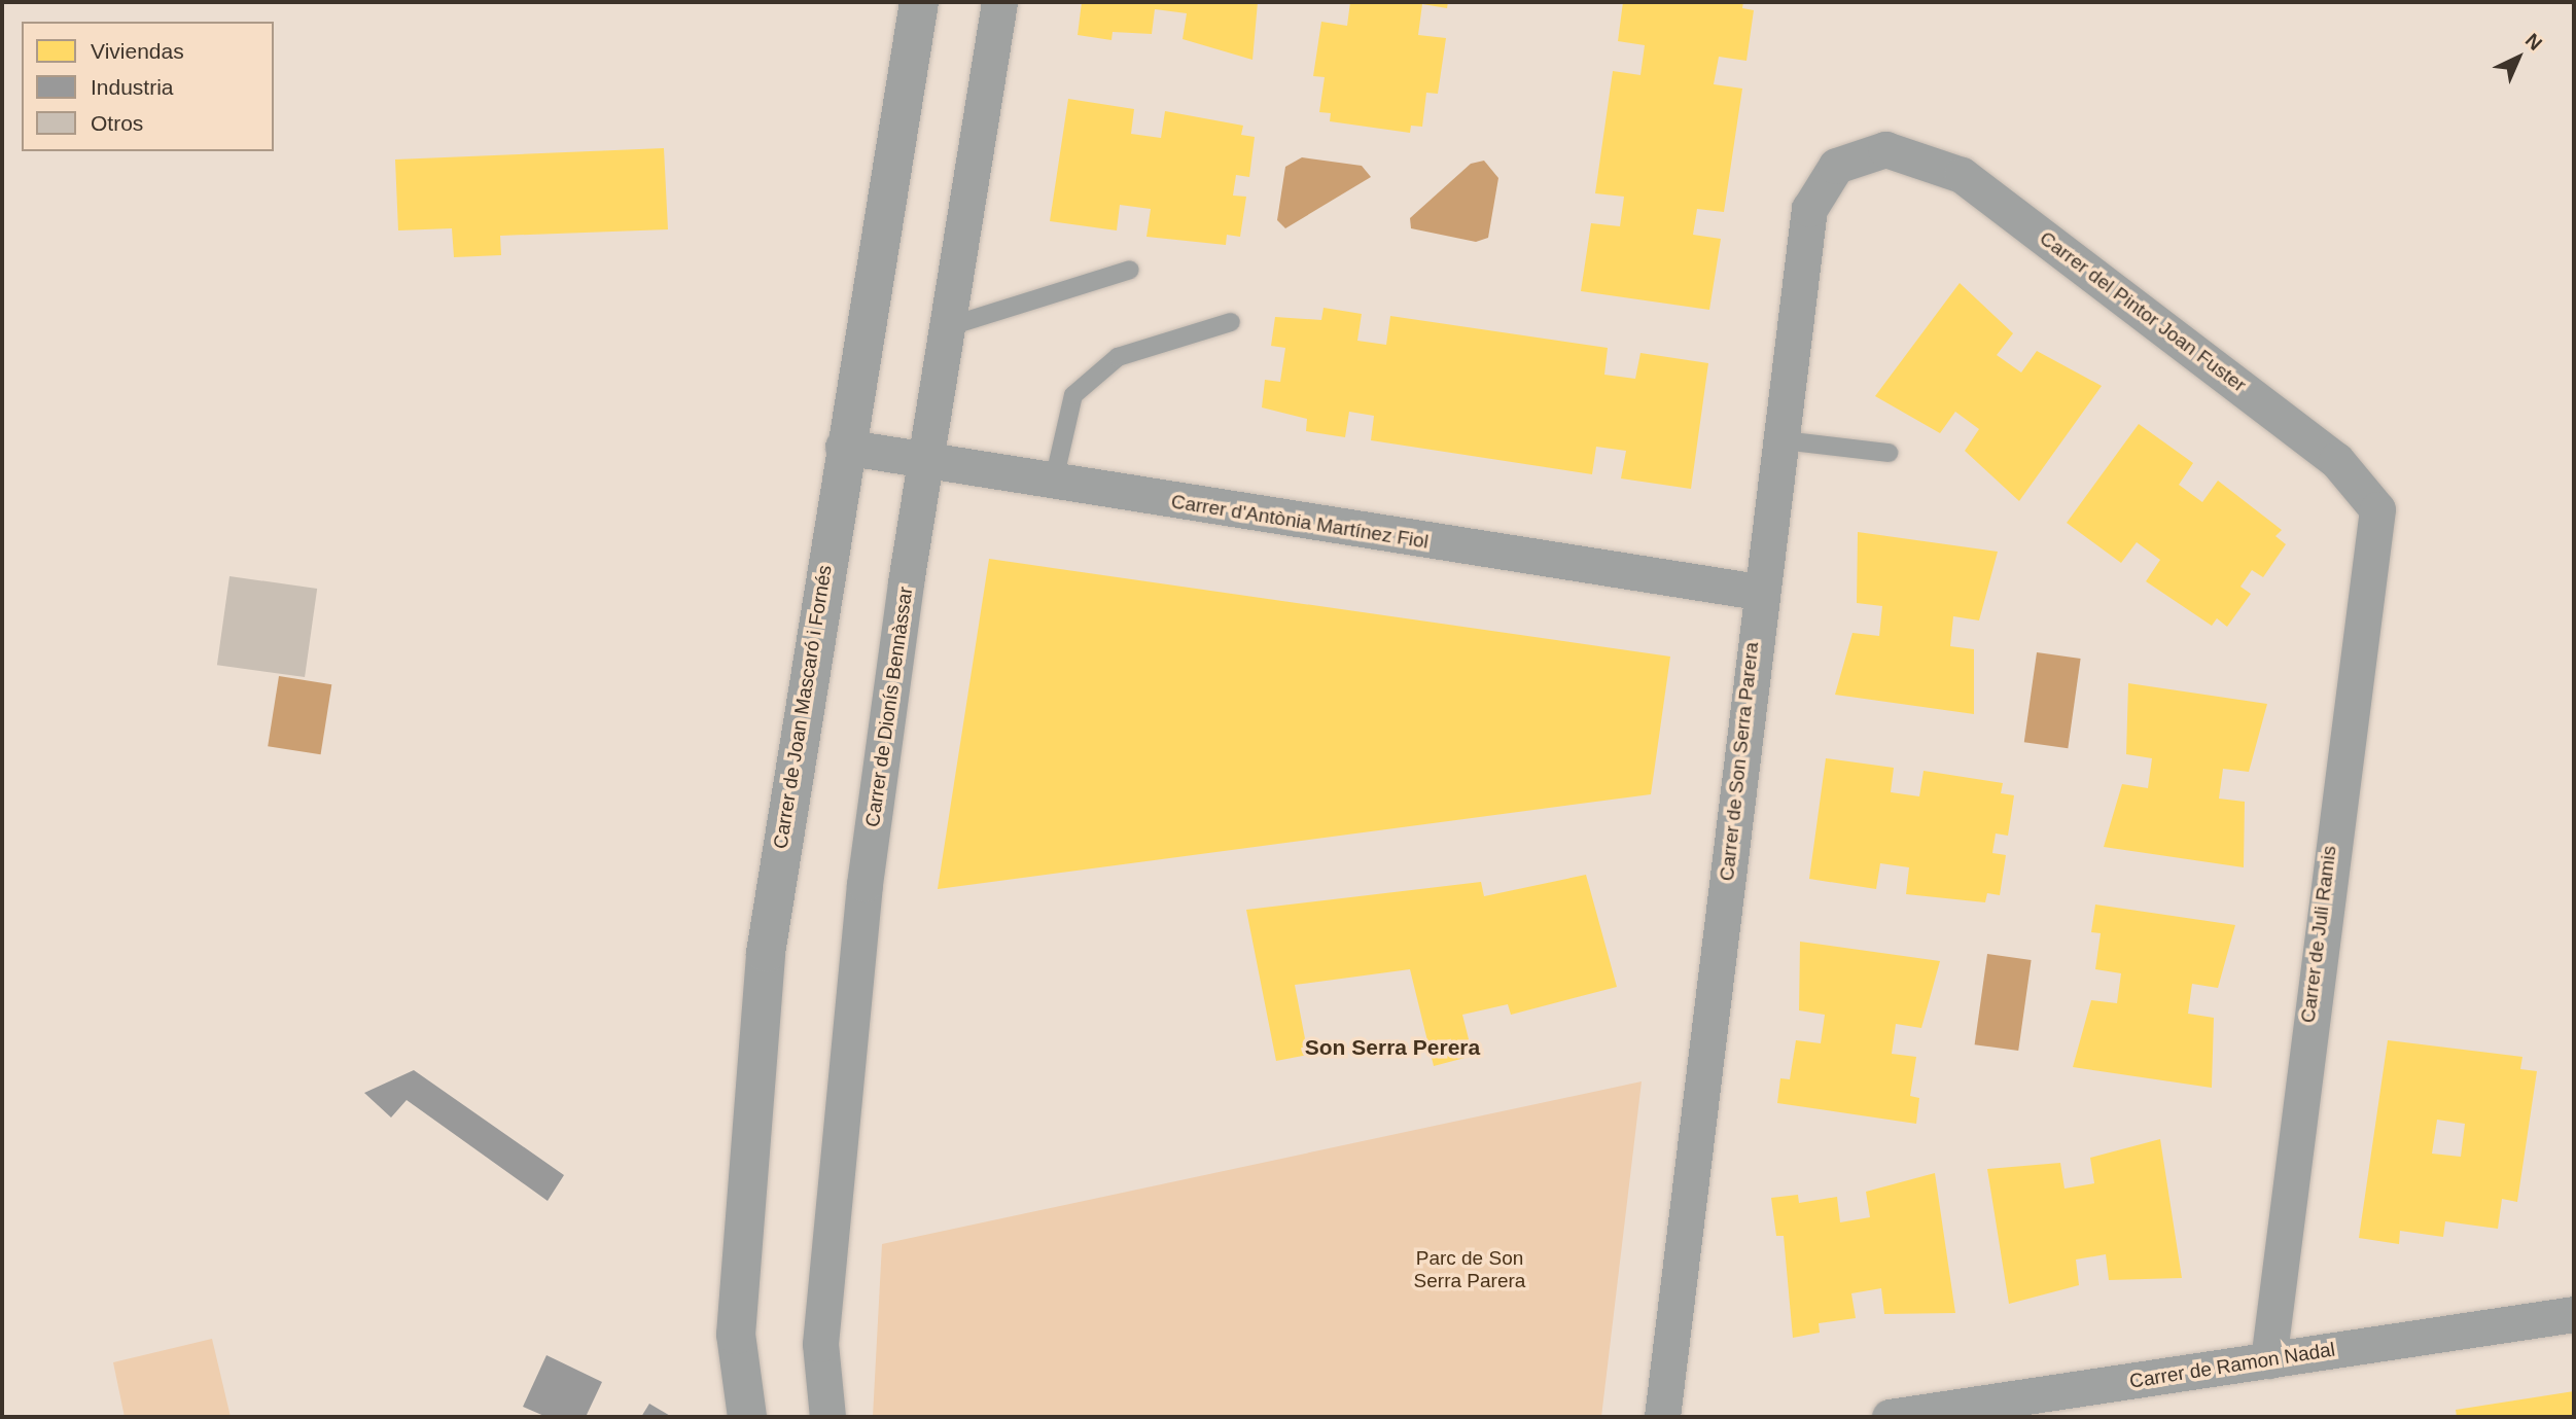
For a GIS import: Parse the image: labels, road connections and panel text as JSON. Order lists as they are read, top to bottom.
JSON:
{
  "streets": {
    "street": [
      "Carrer del Pintor Joan Fuster",
      "Carrer d'Antònia Martínez Fiol",
      "Carrer de Joan Mascaró i Fornés",
      "Carrer de Dionís Bennàssar",
      "Carrer de Son Serra Parera",
      "Carrer de Juli Ramis",
      "Carrer de Ramon Nadal"
    ]
  },
  "crossings": [
    ["Carrer del Pintor Joan Fuster", "Carrer de Son Serra Parera"],
    ["Carrer del Pintor Joan Fuster", "Carrer de Juli Ramis"],
    ["Carrer d'Antònia Martínez Fiol", "Carrer de Joan Mascaró i Fornés"],
    ["Carrer d'Antònia Martínez Fiol", "Carrer de Dionís Bennàssar"],
    ["Carrer d'Antònia Martínez Fiol", "Carrer de Son Serra Parera"],
    ["Carrer de Juli Ramis", "Carrer de Ramon Nadal"]
  ],
  "districts": ["Son Serra Perera"],
  "parks": ["Parc de Son Serra Parera"],
  "legend": ["Viviendas", "Industria", "Otros"],
  "north": "top right"
}
